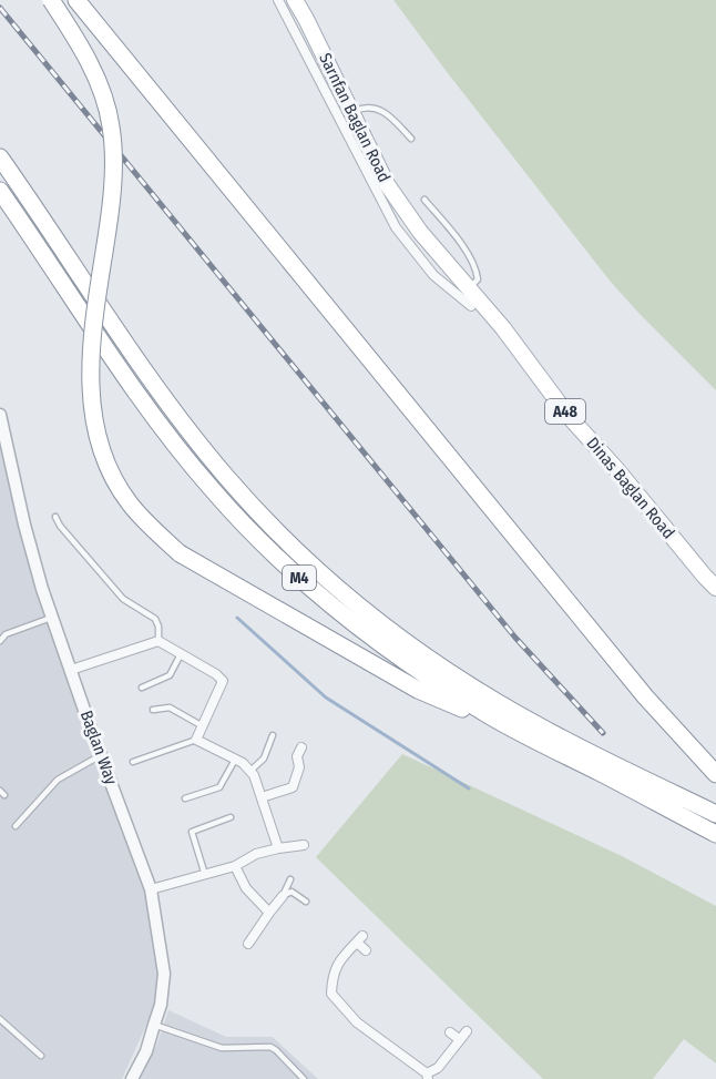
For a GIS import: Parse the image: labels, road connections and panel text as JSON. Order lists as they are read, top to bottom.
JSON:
{
  "streets": {
    "highway": ["M4"],
    "main road": ["Sarnfan Baglan Road", "A48", "Dinas Baglan Road"],
    "street": ["Baglan Way"]
  },
  "crossings": [
    ["Sarnfan Baglan Road", "Dinas Baglan Road"]
  ]
}
